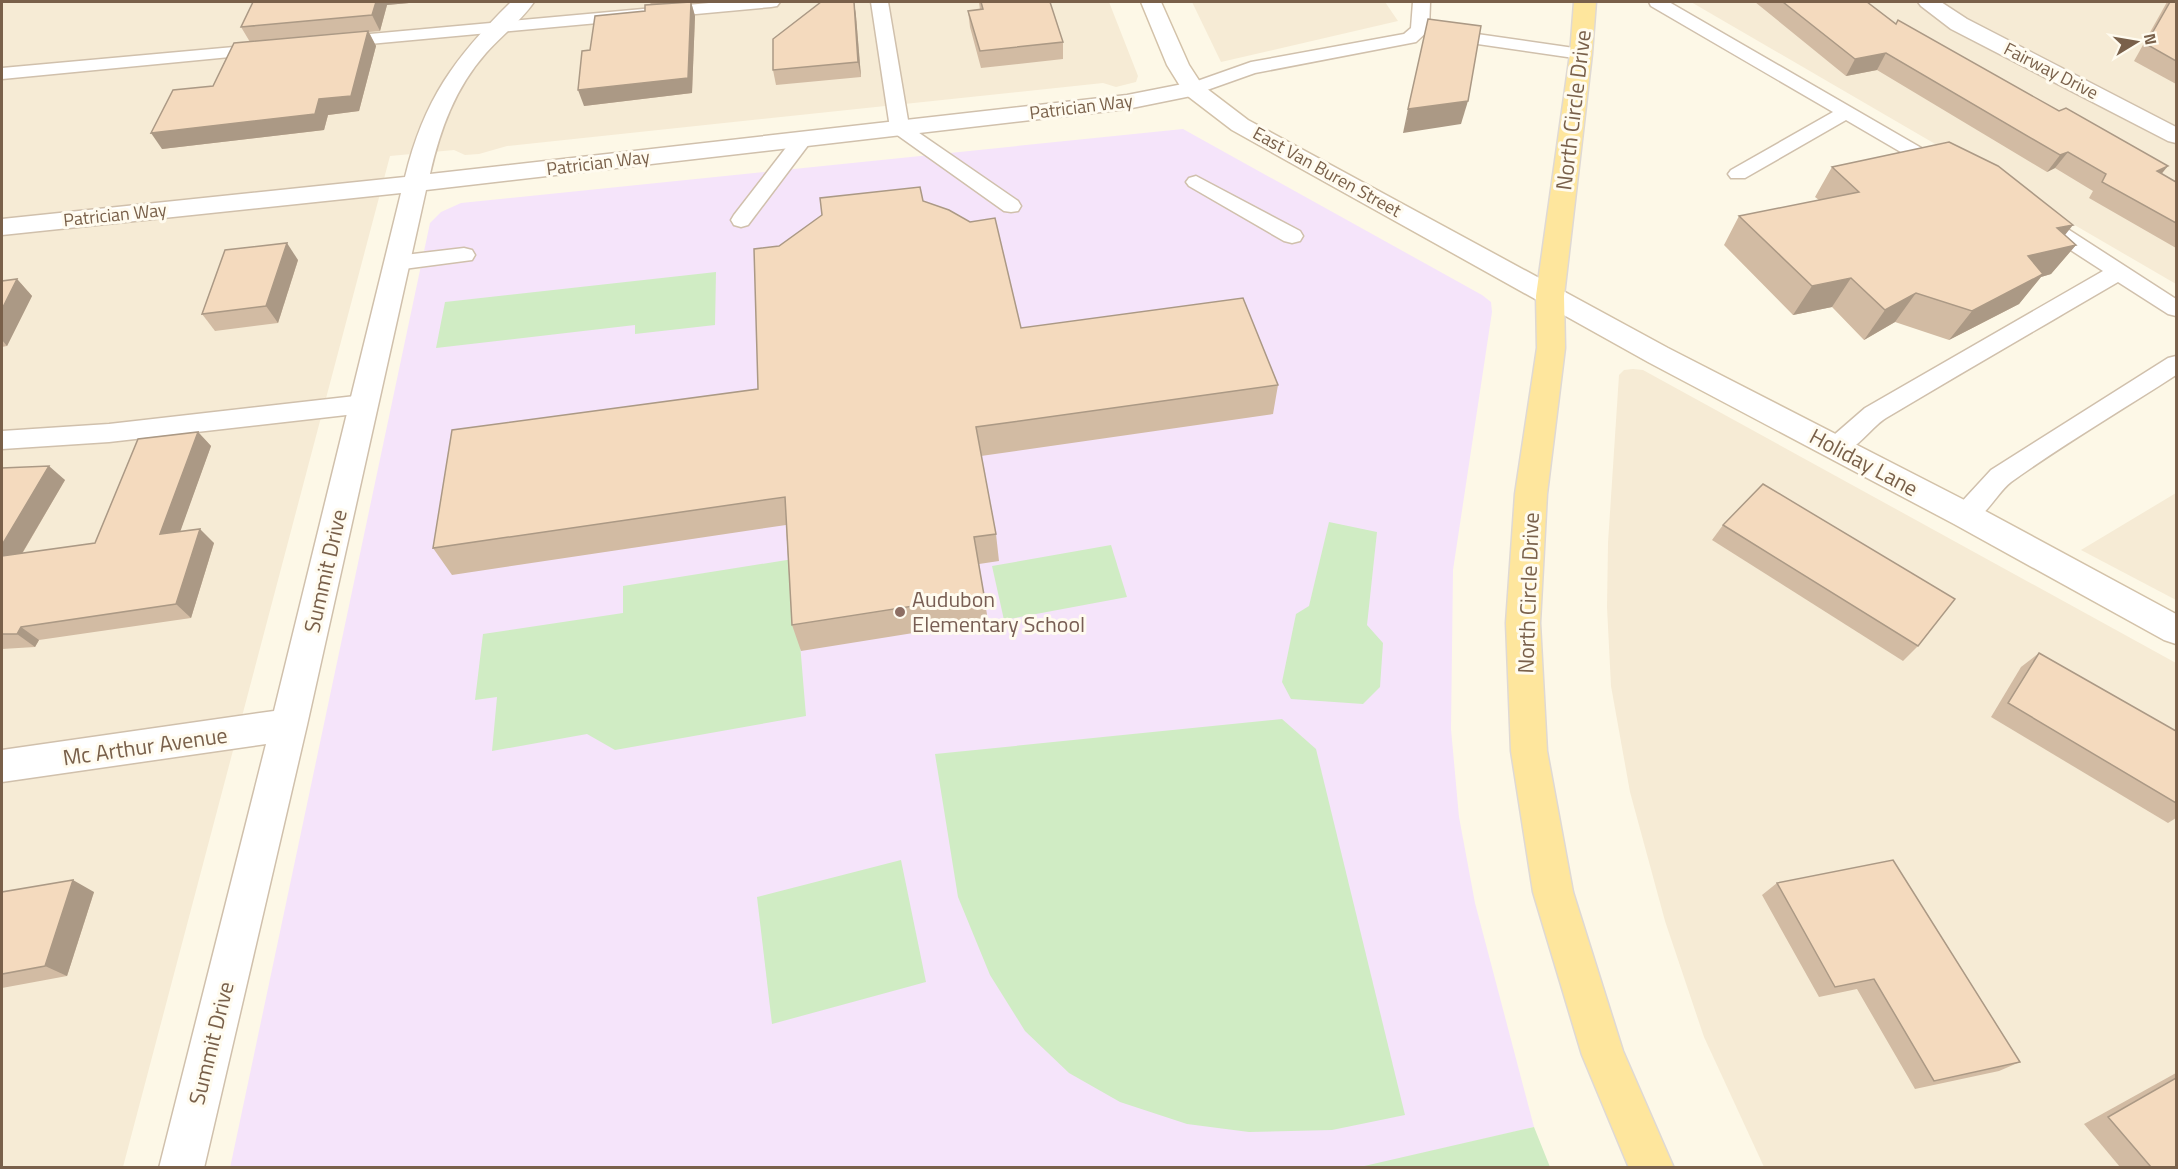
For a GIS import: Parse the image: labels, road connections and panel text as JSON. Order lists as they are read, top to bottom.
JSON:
{
  "streets": {
    "main road": ["North Circle Drive"],
    "street": [
      "Fairway Drive",
      "Patrician Way",
      "East Van Buren Street",
      "Holiday Lane",
      "Summit Drive",
      "Mc Arthur Avenue"
    ]
  },
  "crossings": [
    ["Patrician Way", "East Van Buren Street"],
    ["Patrician Way", "Summit Drive"],
    ["North Circle Drive", "East Van Buren Street"],
    ["North Circle Drive", "Holiday Lane"],
    ["East Van Buren Street", "Holiday Lane"],
    ["Summit Drive", "Mc Arthur Avenue"]
  ],
  "places": ["Audubon Elementary School"],
  "north": "right"
}
